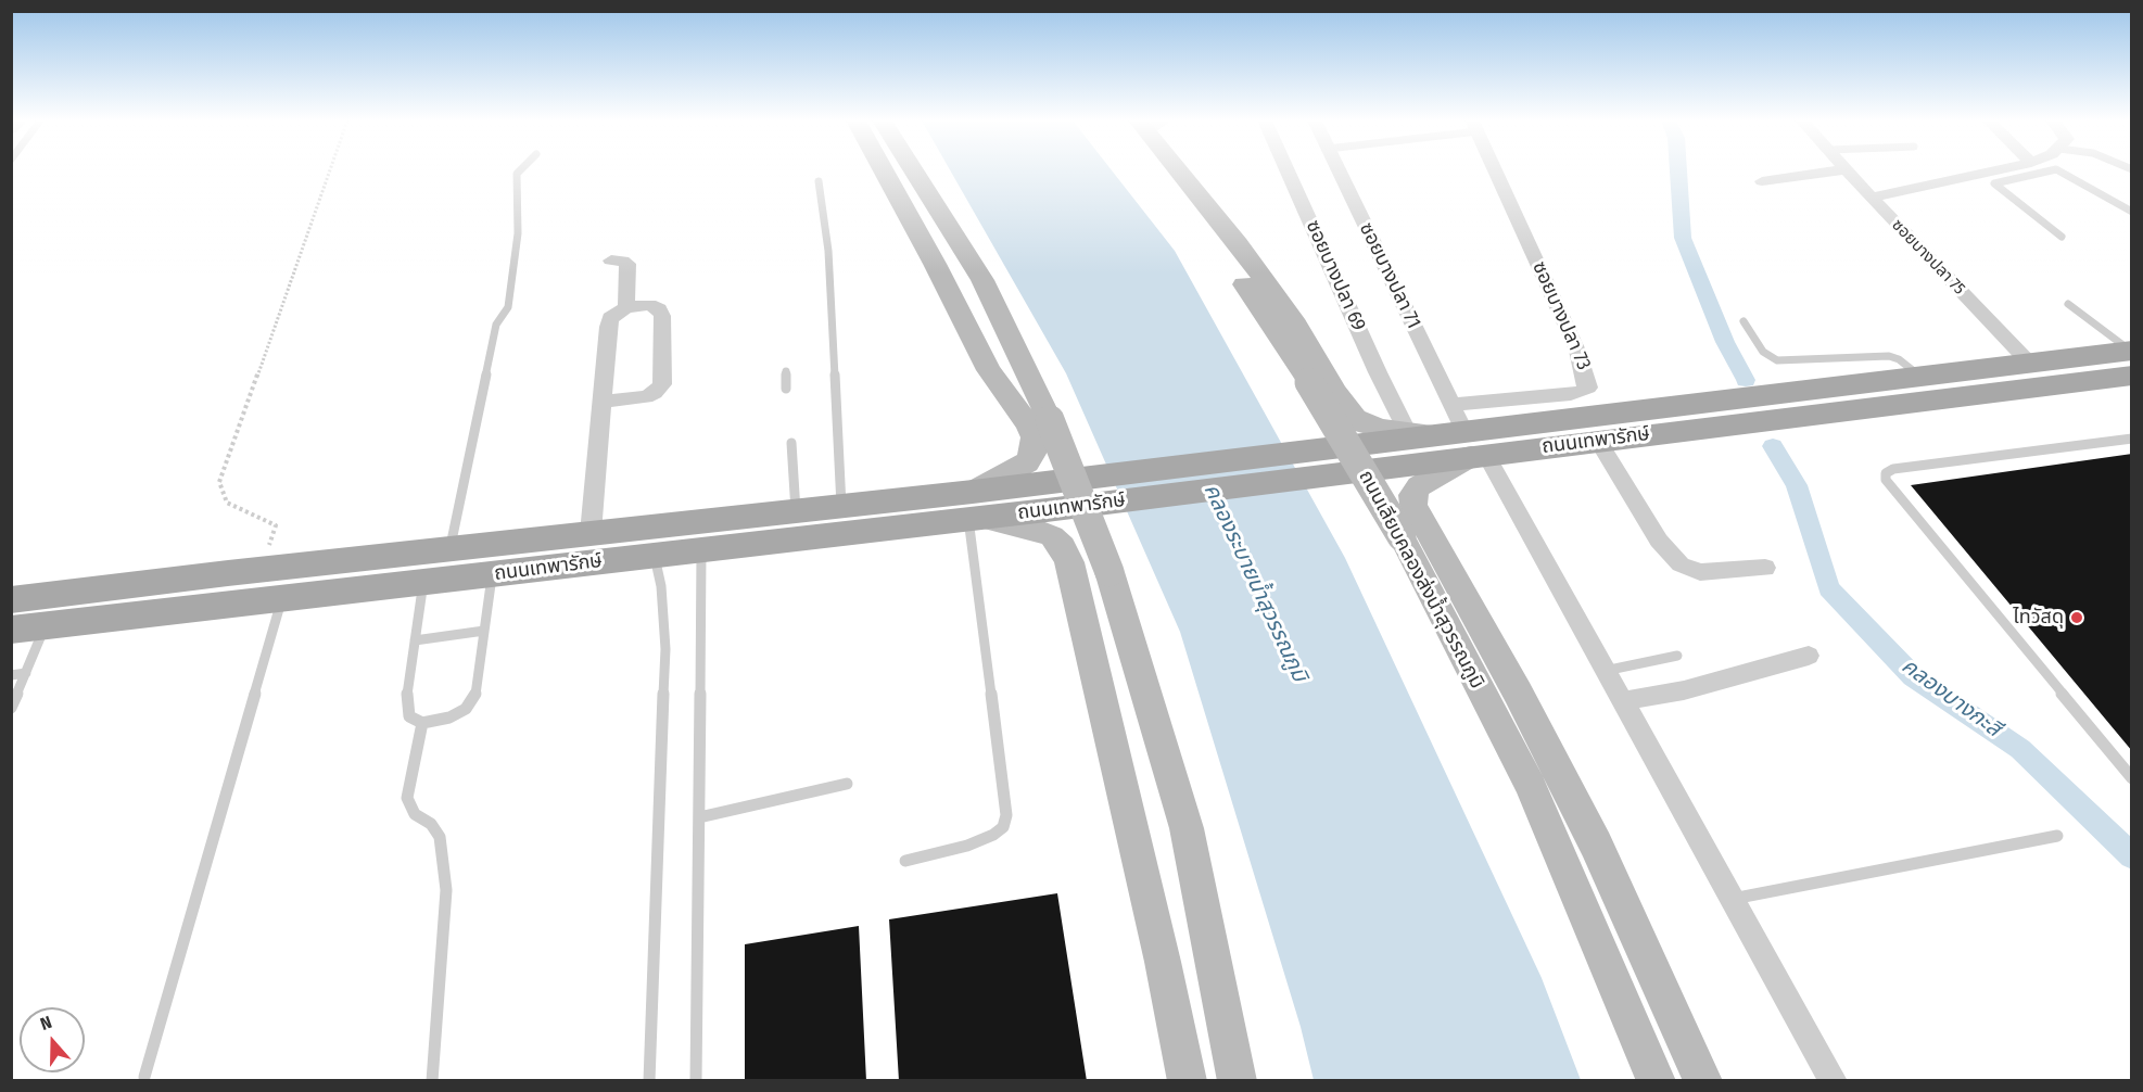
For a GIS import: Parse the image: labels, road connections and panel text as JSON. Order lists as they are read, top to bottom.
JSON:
{
  "streets": {
    "main road": ["ถนนเทพารักษ์", "ถนนเลียบคลองส่งน้ำสุวรรณภูมิ"],
    "street": [
      "ซอยบางปลา 75",
      "ซอยบางปลา 69",
      "ซอยบางปลา 71",
      "ซอยบางปลา 73"
    ]
  },
  "crossings": [
    ["ซอยบางปลา 75", "ถนนเทพารักษ์"],
    ["ซอยบางปลา 71", "ซอยบางปลา 73"],
    ["ซอยบางปลา 71", "ถนนเทพารักษ์"]
  ],
  "water": ["คลองระบายน้ำสุวรรณภูมิ", "คลองบางกะสี"],
  "places": ["ไทวัสดุ"],
  "north": "top"
}
